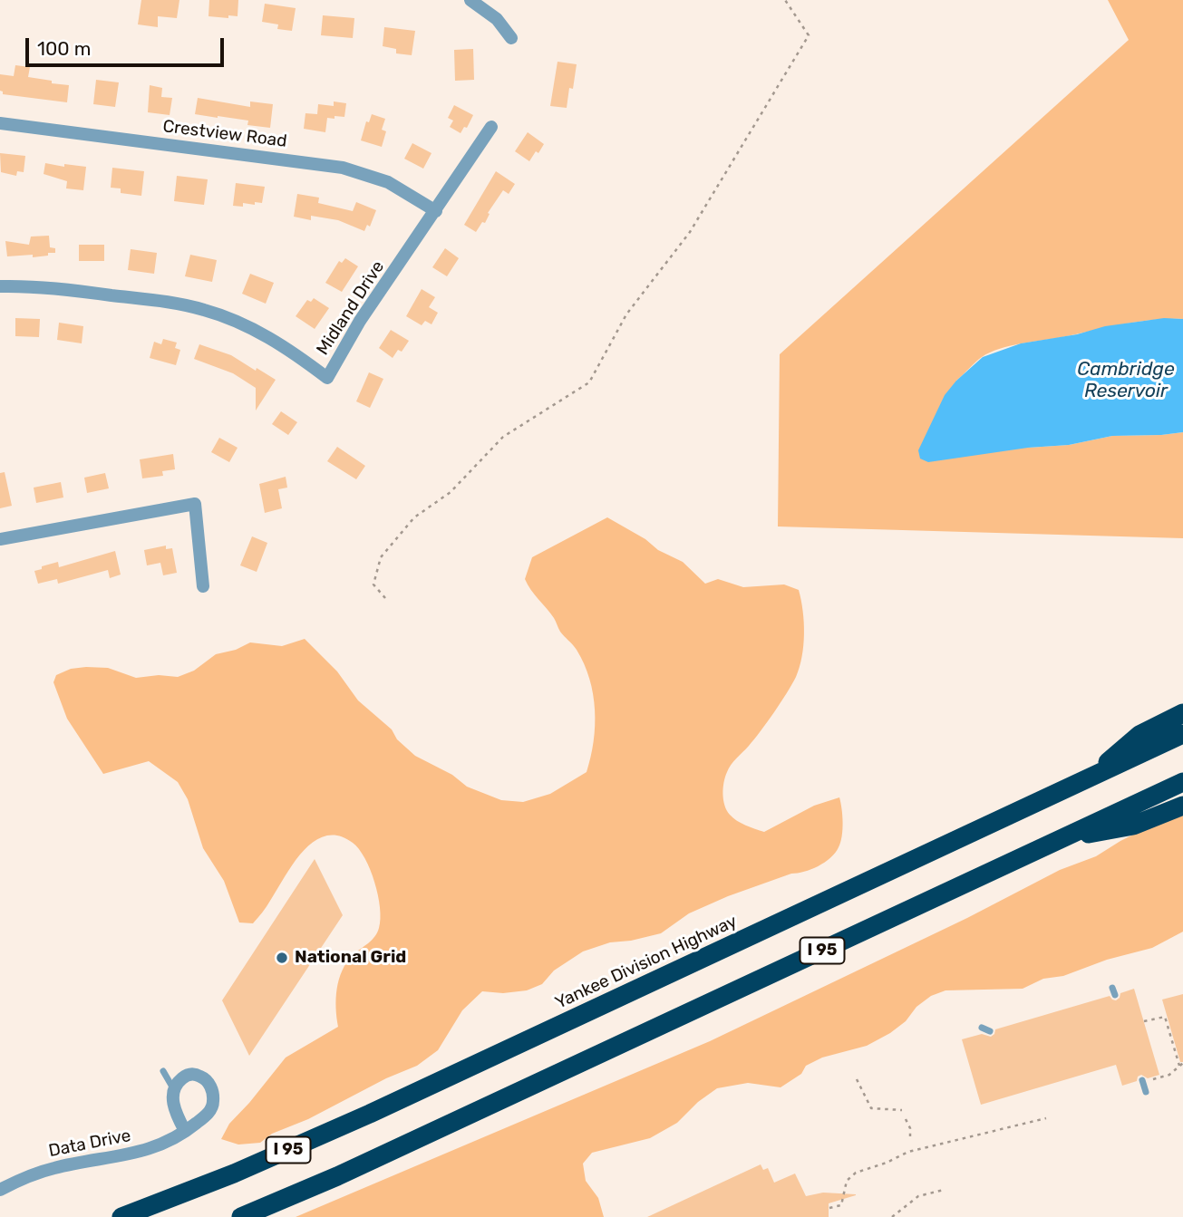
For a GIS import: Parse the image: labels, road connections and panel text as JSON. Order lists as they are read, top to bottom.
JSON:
{
  "streets": {
    "highway": ["I 95", "Yankee Division Highway"],
    "street": ["Crestview Road", "Midland Drive", "Data Drive"]
  },
  "crossings": [
    ["Crestview Road", "Midland Drive"]
  ],
  "water": ["Cambridge Reservoir"],
  "places": ["National Grid"],
  "scale_bar": "100 m"
}
